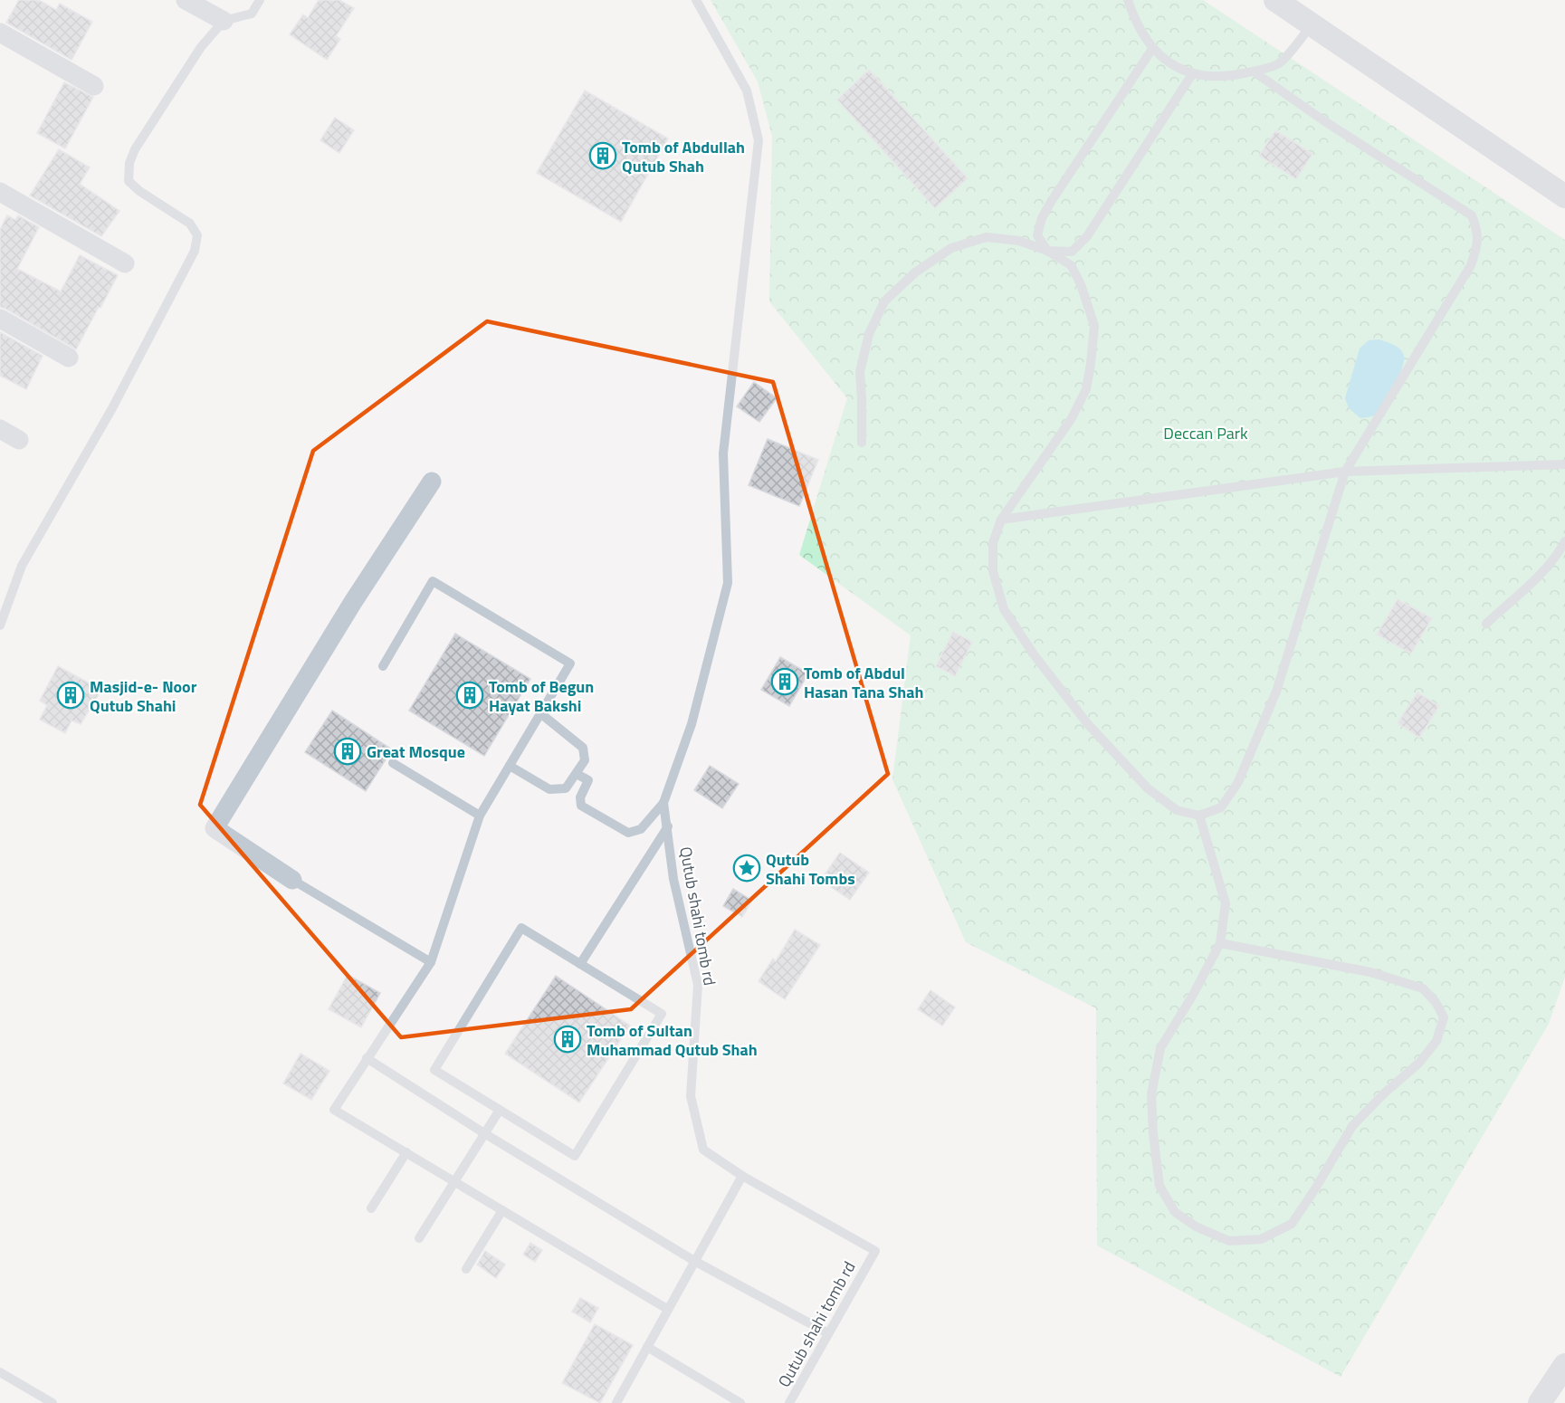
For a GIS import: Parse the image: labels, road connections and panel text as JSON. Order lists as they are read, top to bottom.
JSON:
{
  "streets": {
    "lane": ["Qutub shahi tomb rd"]
  },
  "parks": ["Deccan Park"],
  "places": {
    "building": [
      "Tomb of Abdullah Qutub Shah",
      "Tomb of Abdul Hasan Tana Shah",
      "Masjid-e- Noor Qutub Shahi",
      "Tomb of Begun Hayat Bakshi",
      "Great Mosque",
      "Tomb of Sultan Muhammad Qutub Shah"
    ],
    "place": ["Qutub Shahi Tombs"]
  }
}
